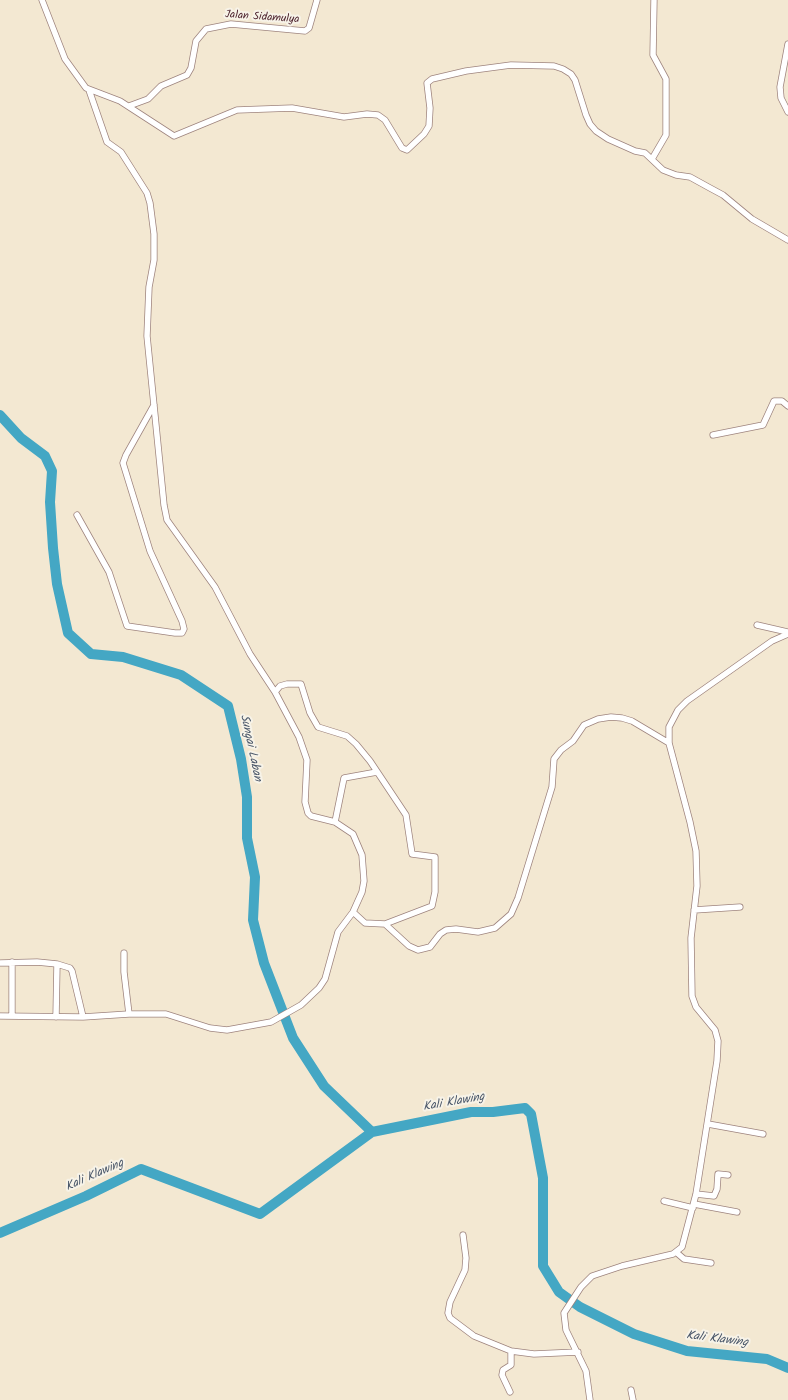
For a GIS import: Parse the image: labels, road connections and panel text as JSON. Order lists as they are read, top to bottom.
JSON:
{
  "streets": {
    "street": ["Jalan Sidamulya"]
  },
  "water": ["Sungai Laban", "Kali Klawing"]
}
